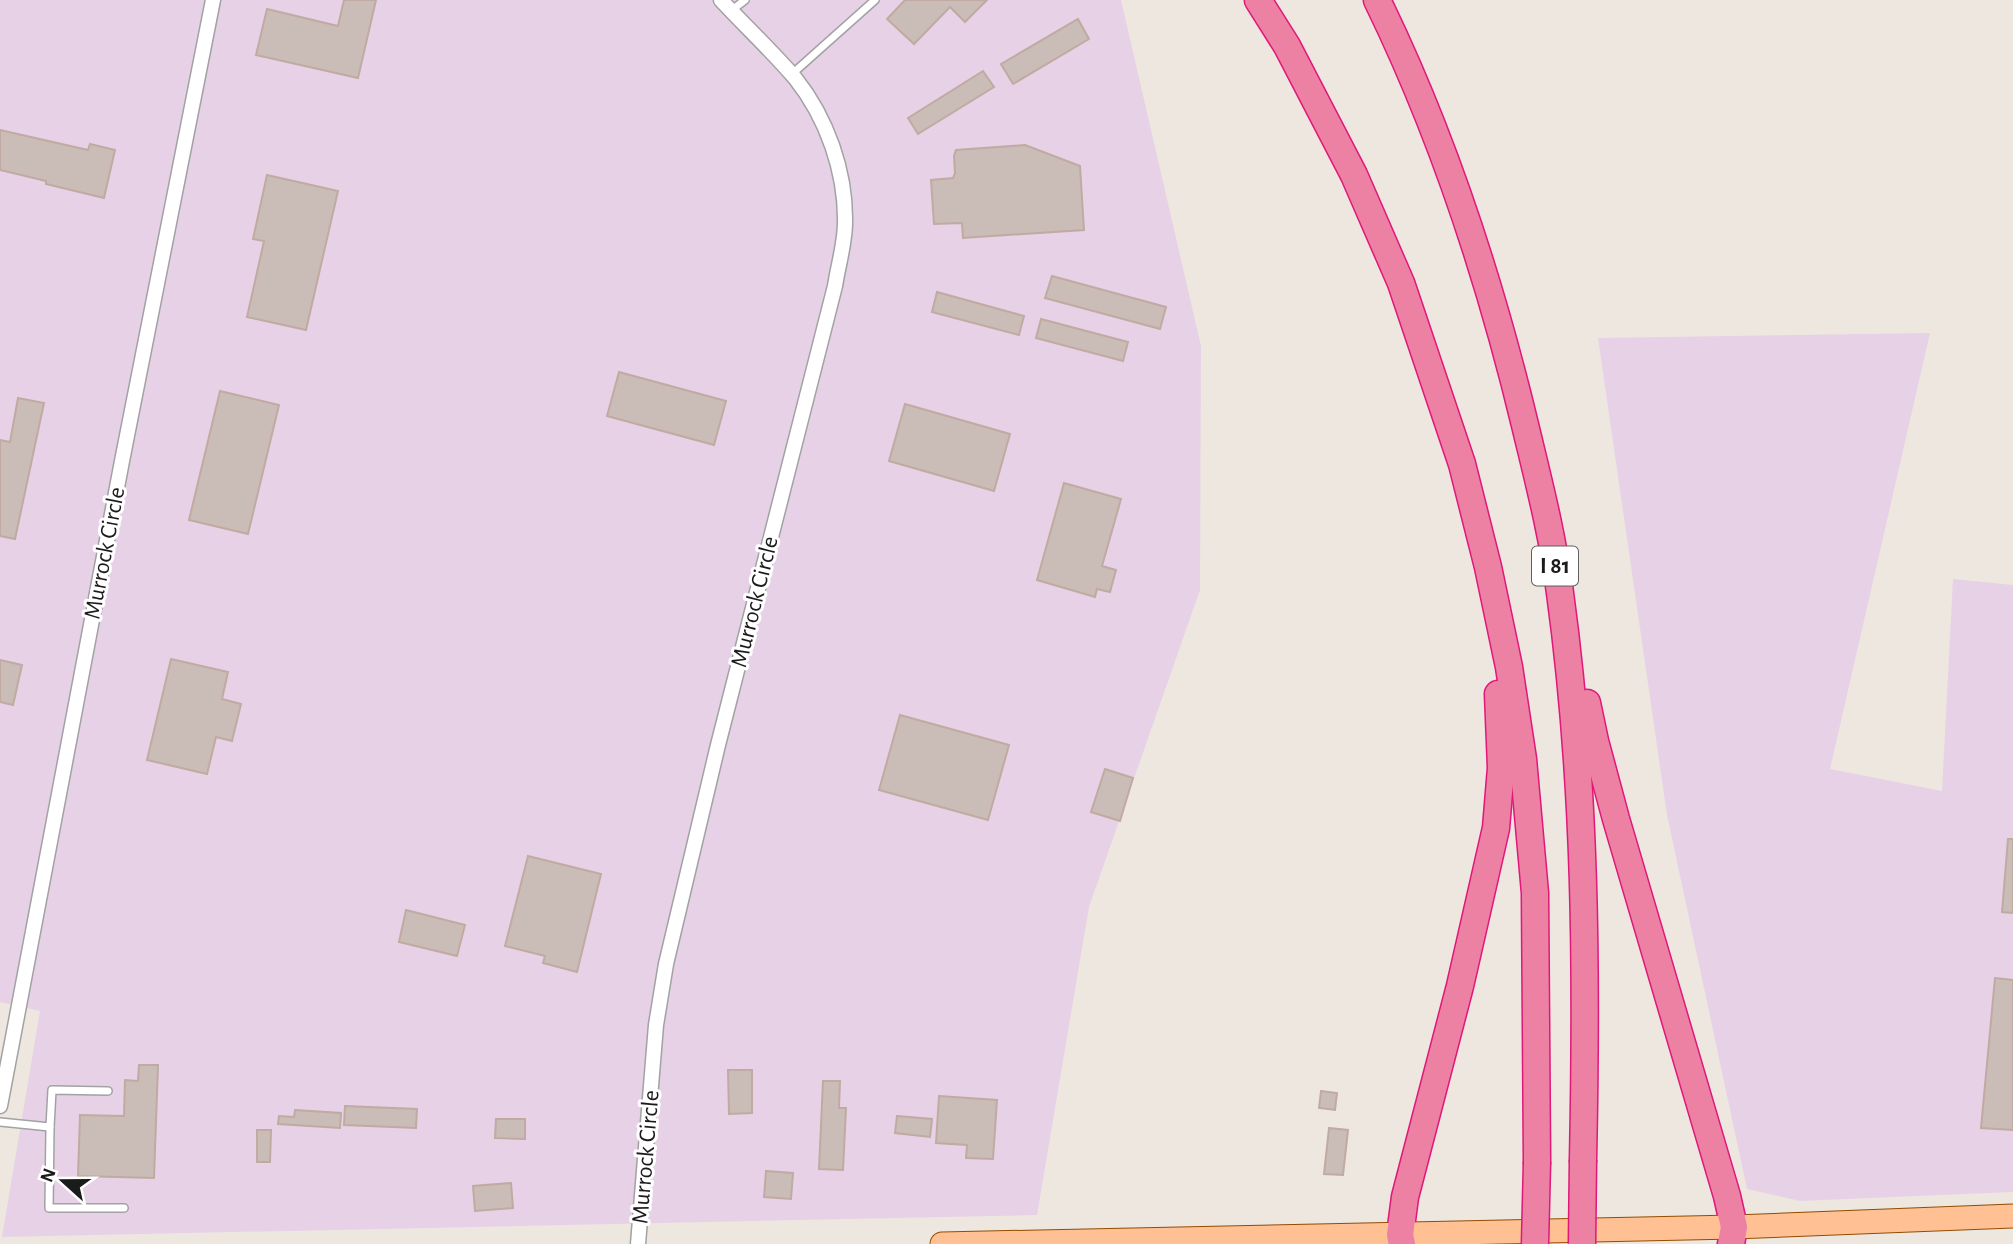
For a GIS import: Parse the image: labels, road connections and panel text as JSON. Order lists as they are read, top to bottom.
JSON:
{
  "streets": {
    "highway": ["I 81"],
    "street": ["Murrock Circle"]
  },
  "north": "left"
}
